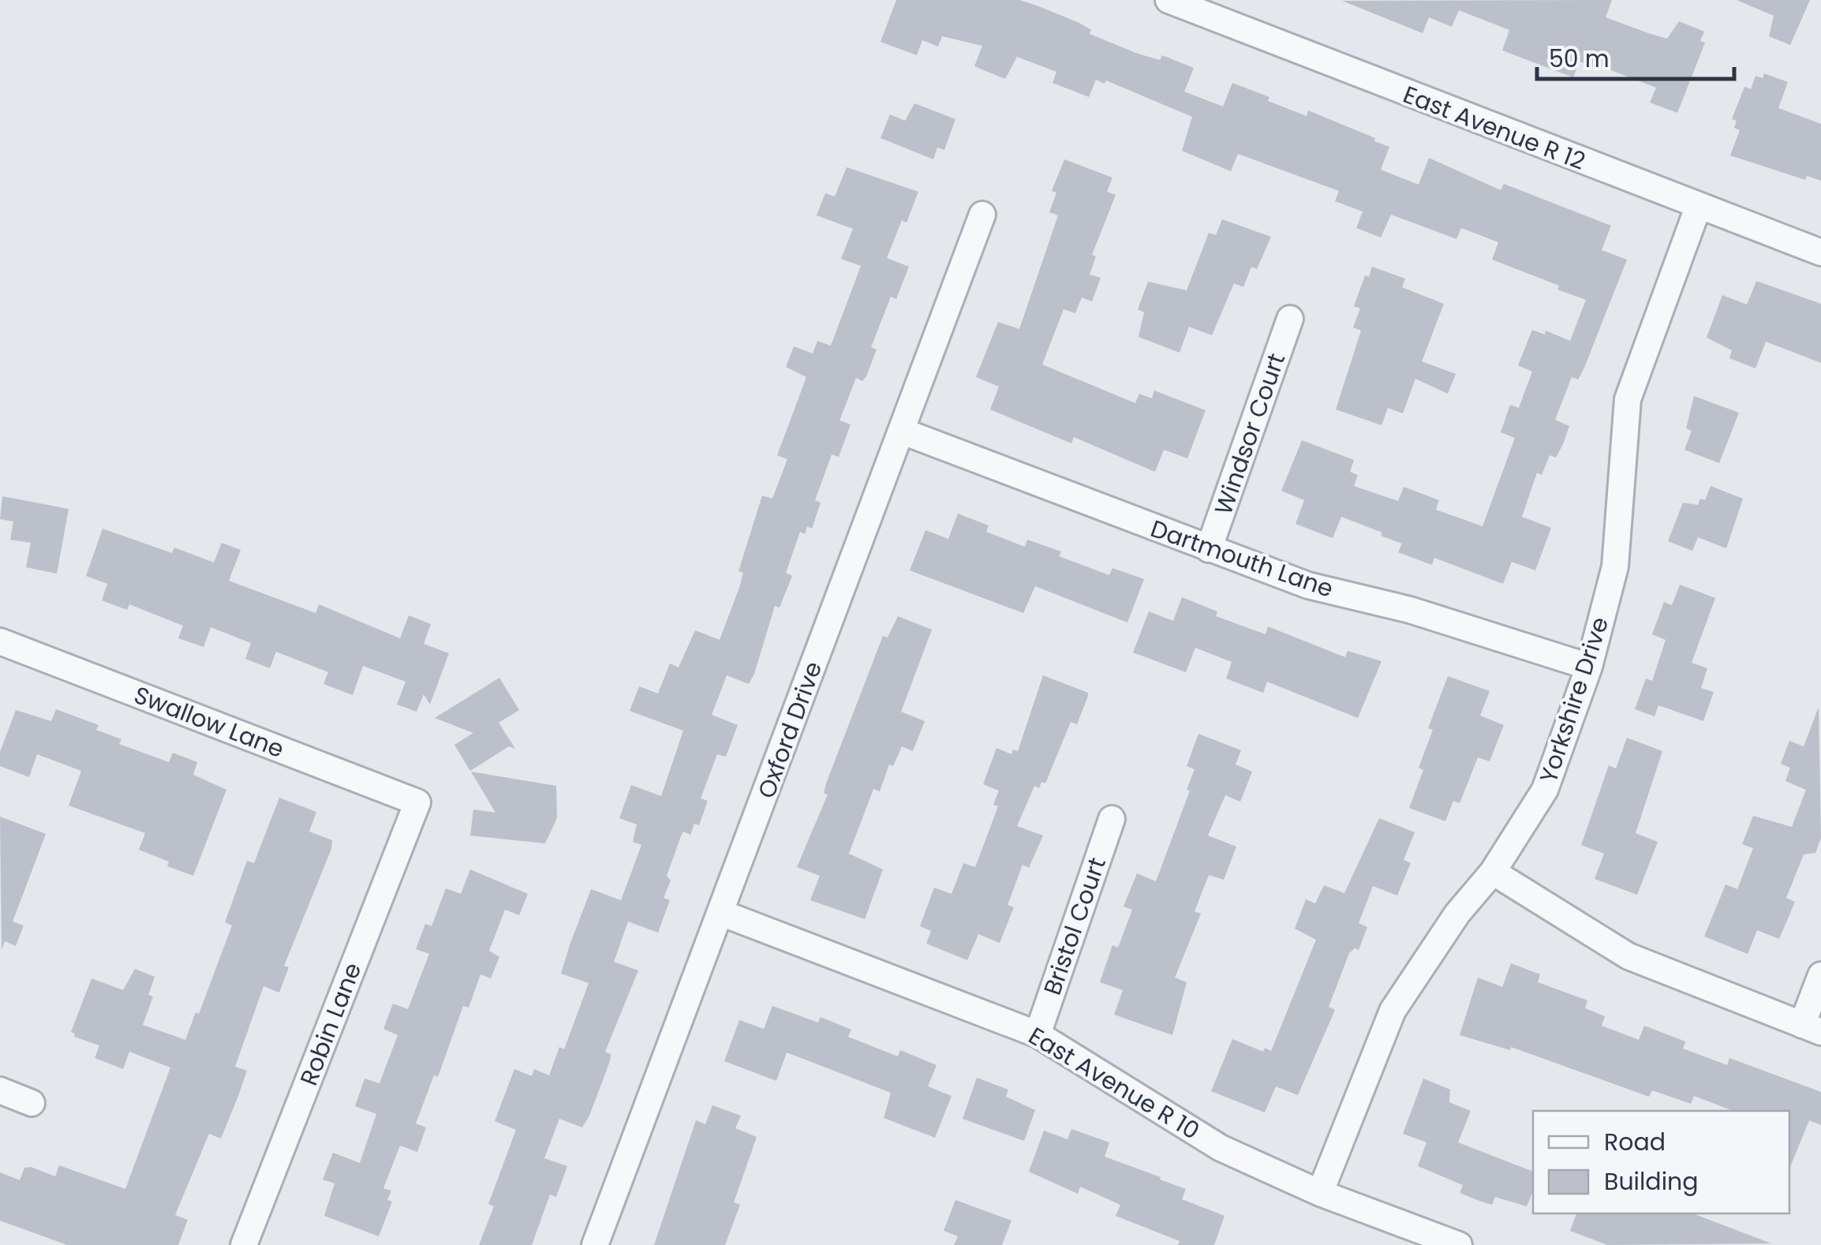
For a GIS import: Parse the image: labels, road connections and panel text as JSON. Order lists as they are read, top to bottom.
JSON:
{
  "streets": {
    "street": [
      "East Avenue R 12",
      "Windsor Court",
      "Dartmouth Lane",
      "Yorkshire Drive",
      "Swallow Lane",
      "Oxford Drive",
      "Bristol Court",
      "Robin Lane",
      "East Avenue R 10"
    ]
  },
  "crossings": [
    ["East Avenue R 12", "Yorkshire Drive"],
    ["Windsor Court", "Dartmouth Lane"],
    ["Dartmouth Lane", "Yorkshire Drive"],
    ["Dartmouth Lane", "Oxford Drive"],
    ["Yorkshire Drive", "East Avenue R 10"],
    ["Swallow Lane", "Robin Lane"],
    ["Oxford Drive", "East Avenue R 10"],
    ["Bristol Court", "East Avenue R 10"]
  ],
  "legend": ["Road", "Building"],
  "scale_bar": "50 m"
}
